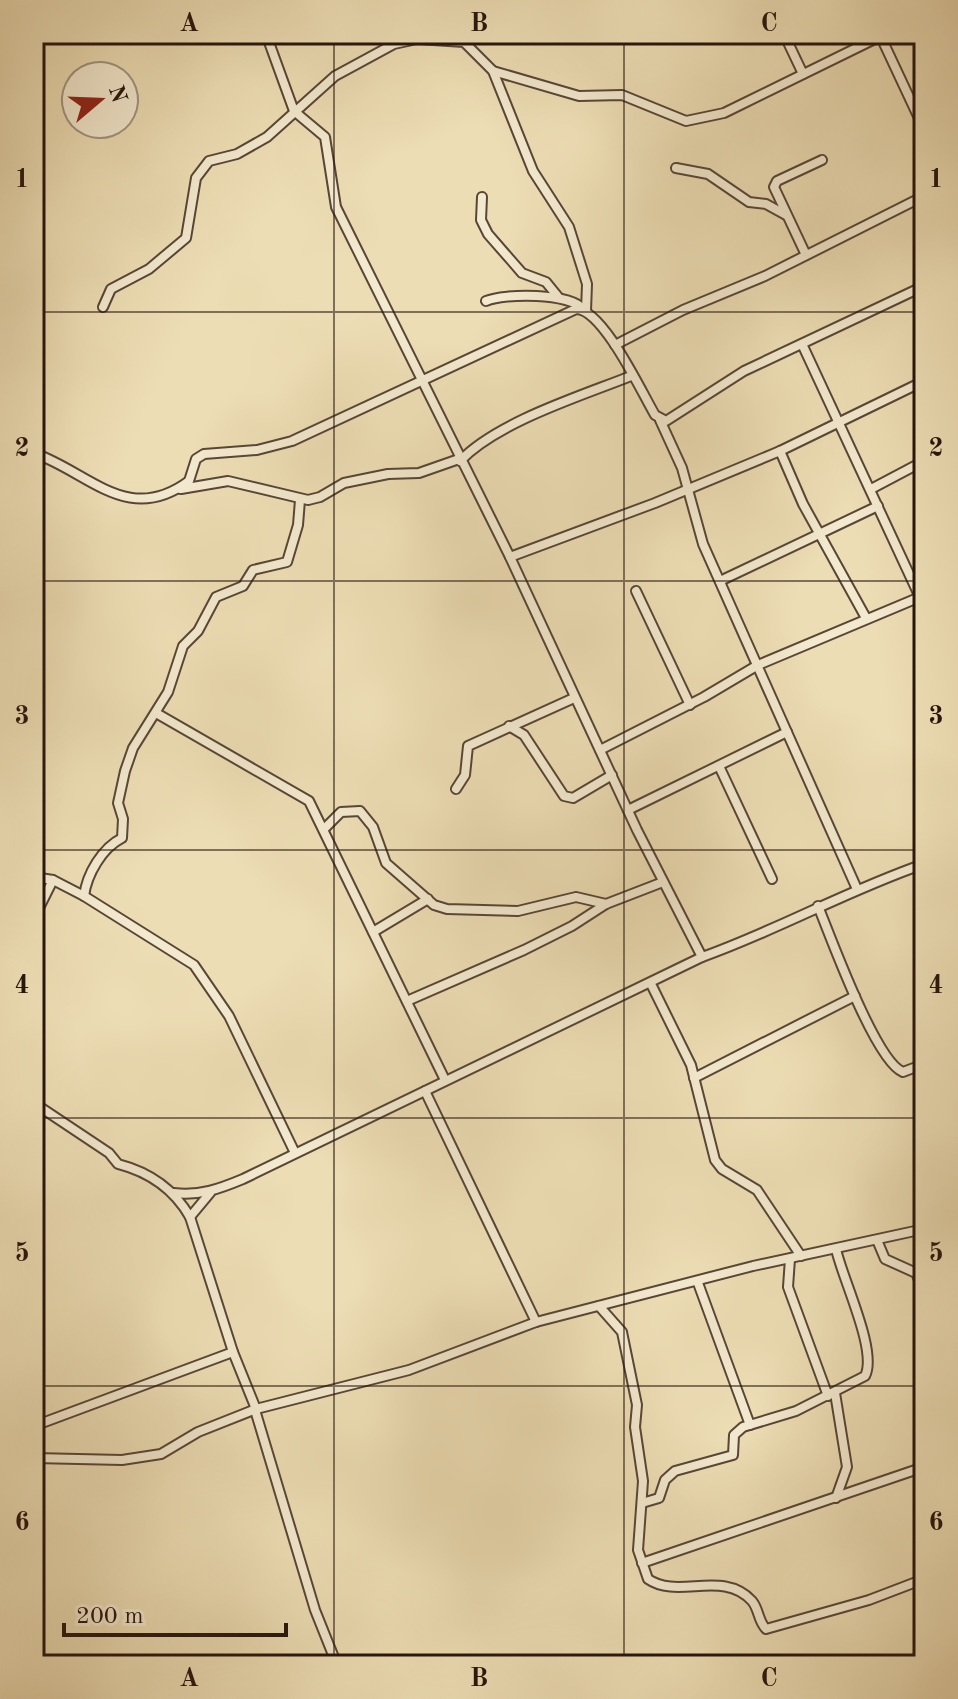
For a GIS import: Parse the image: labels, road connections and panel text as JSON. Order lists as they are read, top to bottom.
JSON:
{
  "scale_bar": "200 m",
  "north": "right",
  "grid": {
    "columns": ["A", "B", "C"],
    "rows": [
      "1",
      "2",
      "3",
      "4",
      "5",
      "6"
    ]
  }
}
